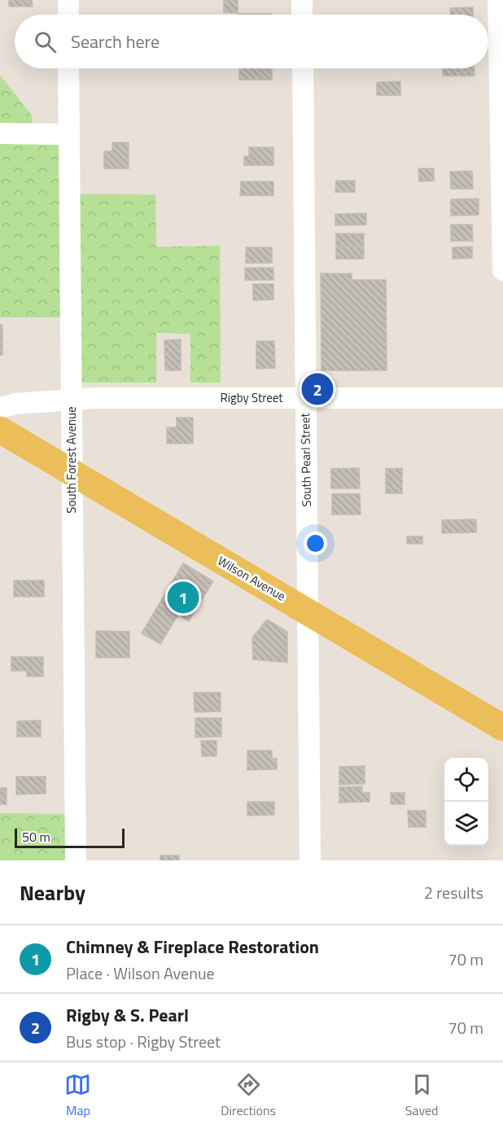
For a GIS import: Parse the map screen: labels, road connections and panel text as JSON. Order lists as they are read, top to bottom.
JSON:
{
  "streets": {
    "main road": ["Wilson Avenue"],
    "street": ["Rigby Street", "South Forest Avenue", "South Pearl Street"]
  },
  "crossings": [
    ["Rigby Street", "South Forest Avenue"],
    ["Rigby Street", "South Pearl Street"],
    ["South Forest Avenue", "Wilson Avenue"],
    ["South Pearl Street", "Wilson Avenue"]
  ],
  "scale_bar": "50 m",
  "page": {
    "search": "Search here",
    "pins": ["2", "1"],
    "scale": "50 m",
    "heading": ["Nearby", "2 results"],
    "list": [
      {
        "mark": "1",
        "name": "Chimney & Fireplace Restoration",
        "note": "Place · Wilson Avenue",
        "value": "70 m"
      },
      {
        "mark": "2",
        "name": "Rigby & S. Pearl",
        "note": "Bus stop · Rigby Street",
        "value": "70 m"
      }
    ],
    "nav": ["Map", "Directions", "Saved"]
  }
}
